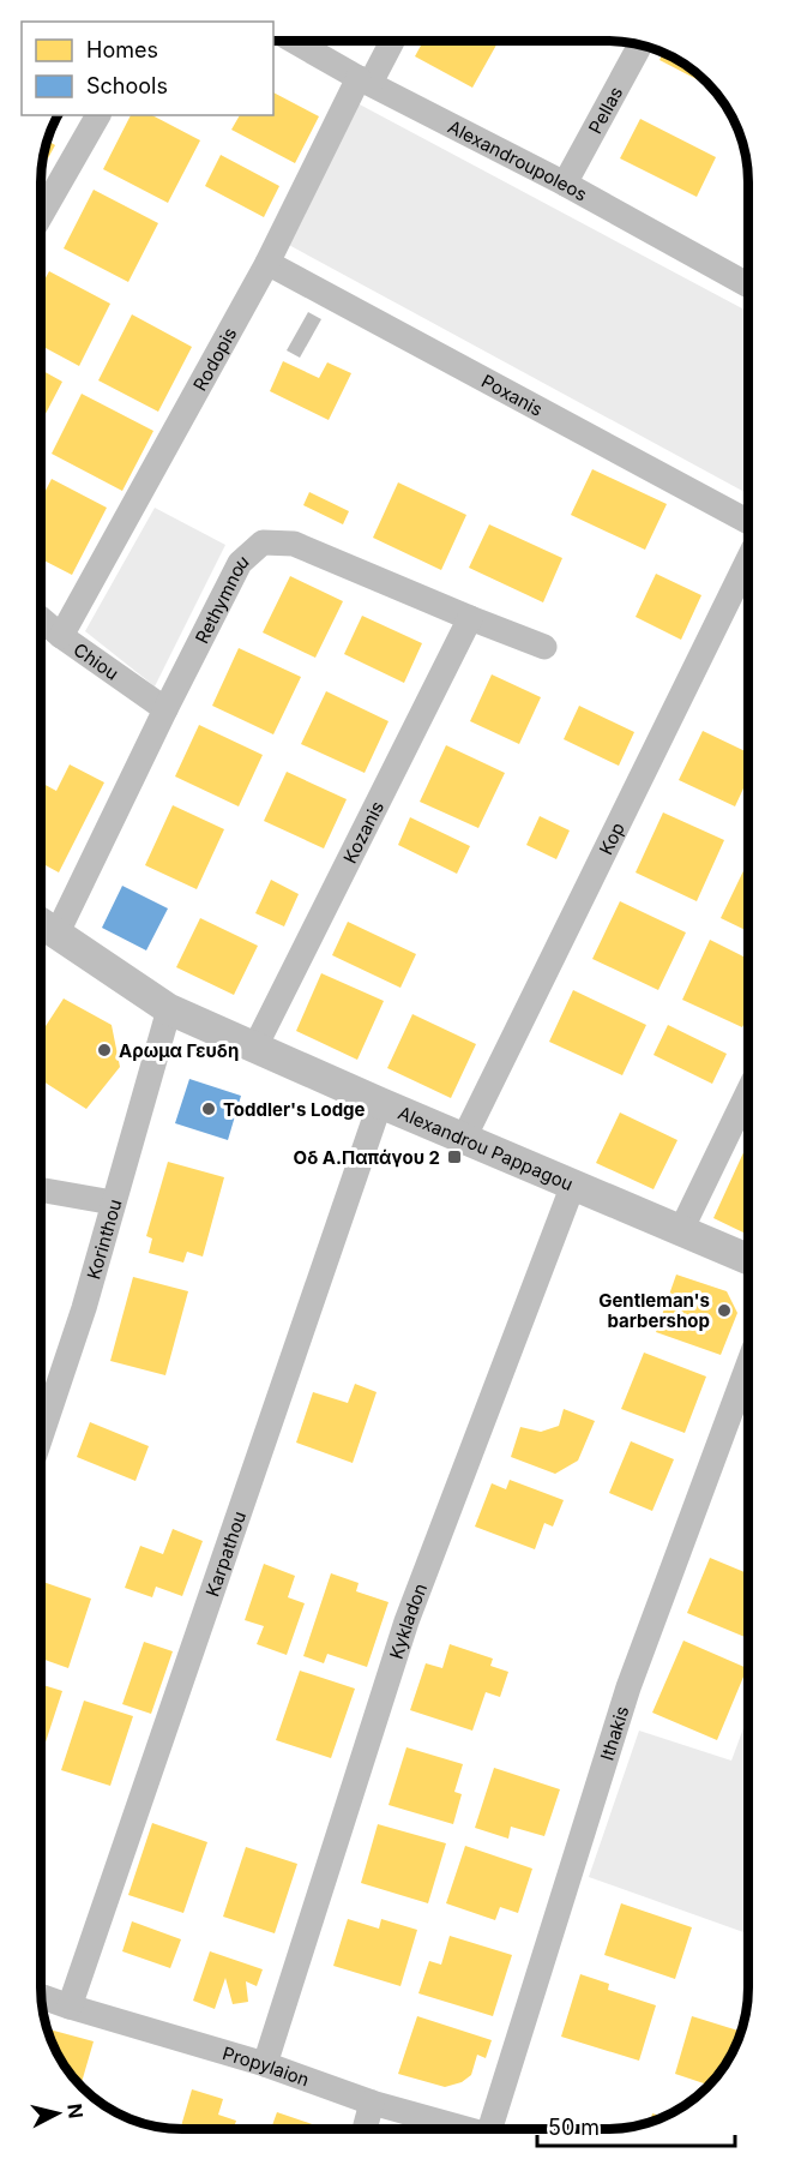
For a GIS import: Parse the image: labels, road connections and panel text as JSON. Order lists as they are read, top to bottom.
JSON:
{
  "streets": {
    "street": [
      "Pellas",
      "Alexandroupoleos",
      "Rodopis",
      "Poxanis",
      "Rethymnou",
      "Chiou",
      "Kozanis",
      "Kop",
      "Alexandrou Pappagou",
      "Korinthou",
      "Karpathou",
      "Kykladon",
      "Ithakis",
      "Propylaion"
    ]
  },
  "crossings": [
    ["Pellas", "Alexandroupoleos"],
    ["Alexandroupoleos", "Rodopis"],
    ["Rodopis", "Poxanis"],
    ["Rodopis", "Chiou"],
    ["Rethymnou", "Chiou"],
    ["Rethymnou", "Kozanis"],
    ["Rethymnou", "Alexandrou Pappagou"],
    ["Kozanis", "Alexandrou Pappagou"],
    ["Kop", "Alexandrou Pappagou"],
    ["Alexandrou Pappagou", "Korinthou"],
    ["Alexandrou Pappagou", "Karpathou"],
    ["Alexandrou Pappagou", "Kykladon"],
    ["Karpathou", "Propylaion"],
    ["Kykladon", "Propylaion"]
  ],
  "places": {
    "other": ["Αρωμα Γευδη", "Toddler's Lodge", "Gentleman's barbershop"],
    "transit": ["Οδ Α.Παπάγου 2"]
  },
  "legend": ["Homes", "Schools"],
  "scale_bar": "50 m",
  "north": "right"
}
